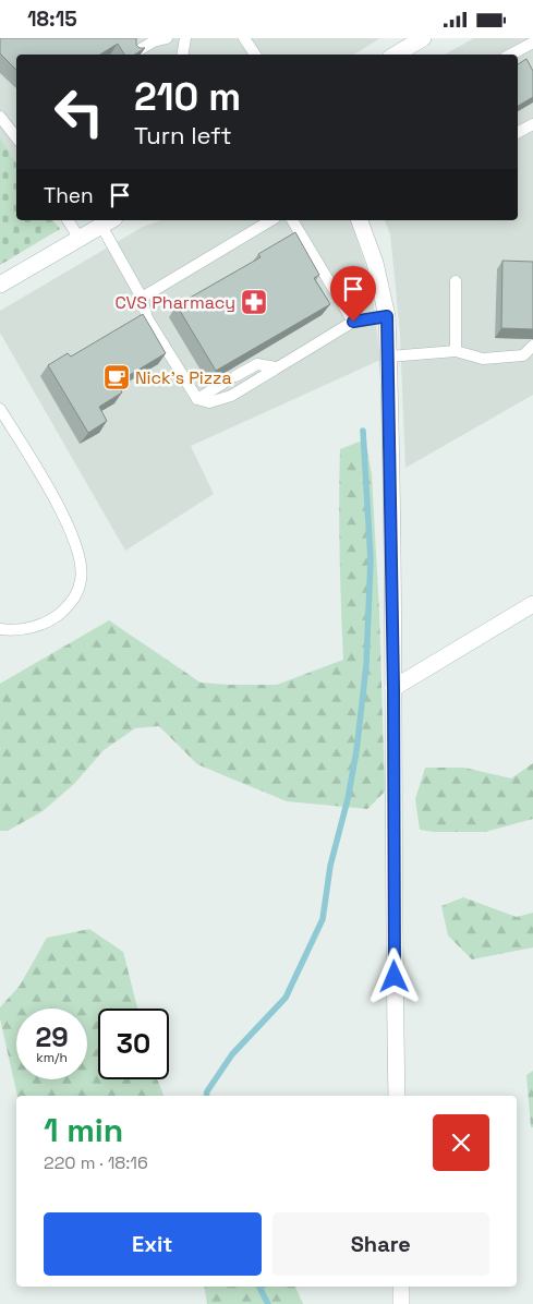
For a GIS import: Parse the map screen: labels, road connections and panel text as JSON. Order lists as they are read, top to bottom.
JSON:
{
  "places": {
    "pharmacy": ["CVS Pharmacy"],
    "cafe": ["Nick's Pizza"]
  },
  "page": {
    "status": "18:15",
    "turn": ["210 m", "Turn left"],
    "then": "Then",
    "speed": "29 km/h",
    "limit": "30",
    "heading": ["1 min", "220 m · 18:16"],
    "buttons": ["Exit", "Share"]
  }
}
